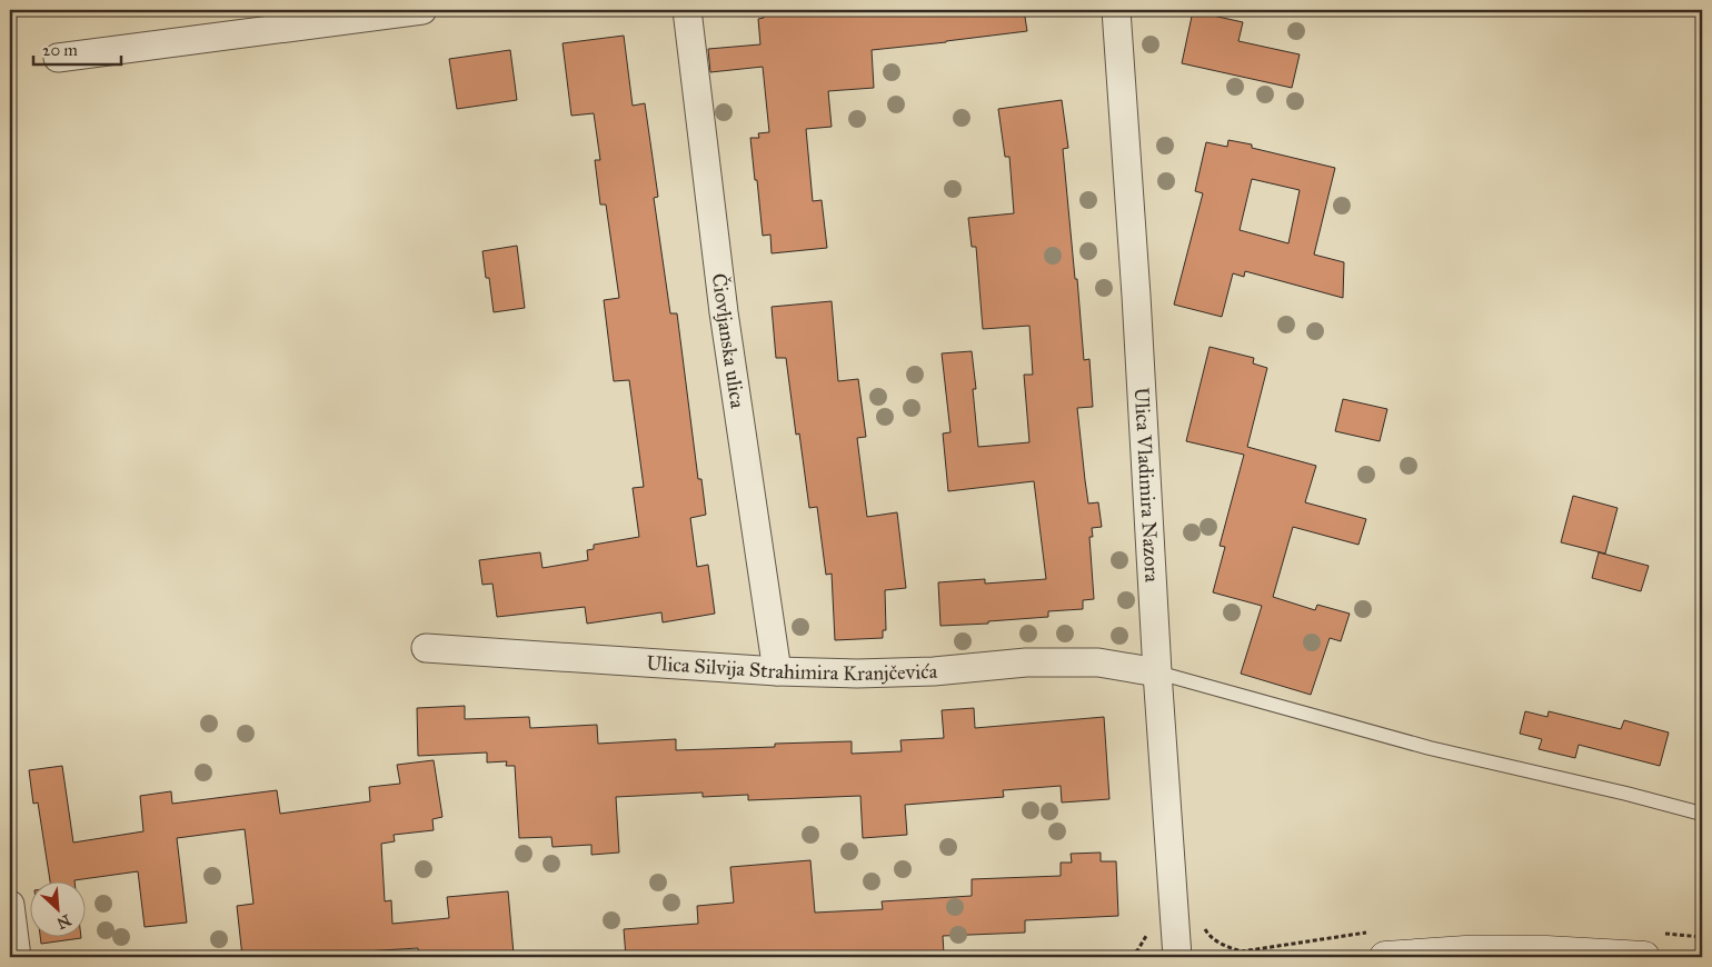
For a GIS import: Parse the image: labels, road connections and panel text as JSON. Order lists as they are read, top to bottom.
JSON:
{
  "streets": {
    "street": ["Čiovljanska ulica", "Ulica Vladimira Nazora", "Ulica Silvija Strahimira Kranjčevića"]
  },
  "crossings": [
    ["Čiovljanska ulica", "Ulica Silvija Strahimira Kranjčevića"],
    ["Ulica Vladimira Nazora", "Ulica Silvija Strahimira Kranjčevića"]
  ],
  "scale_bar": "20 m",
  "north": "bottom right"
}
